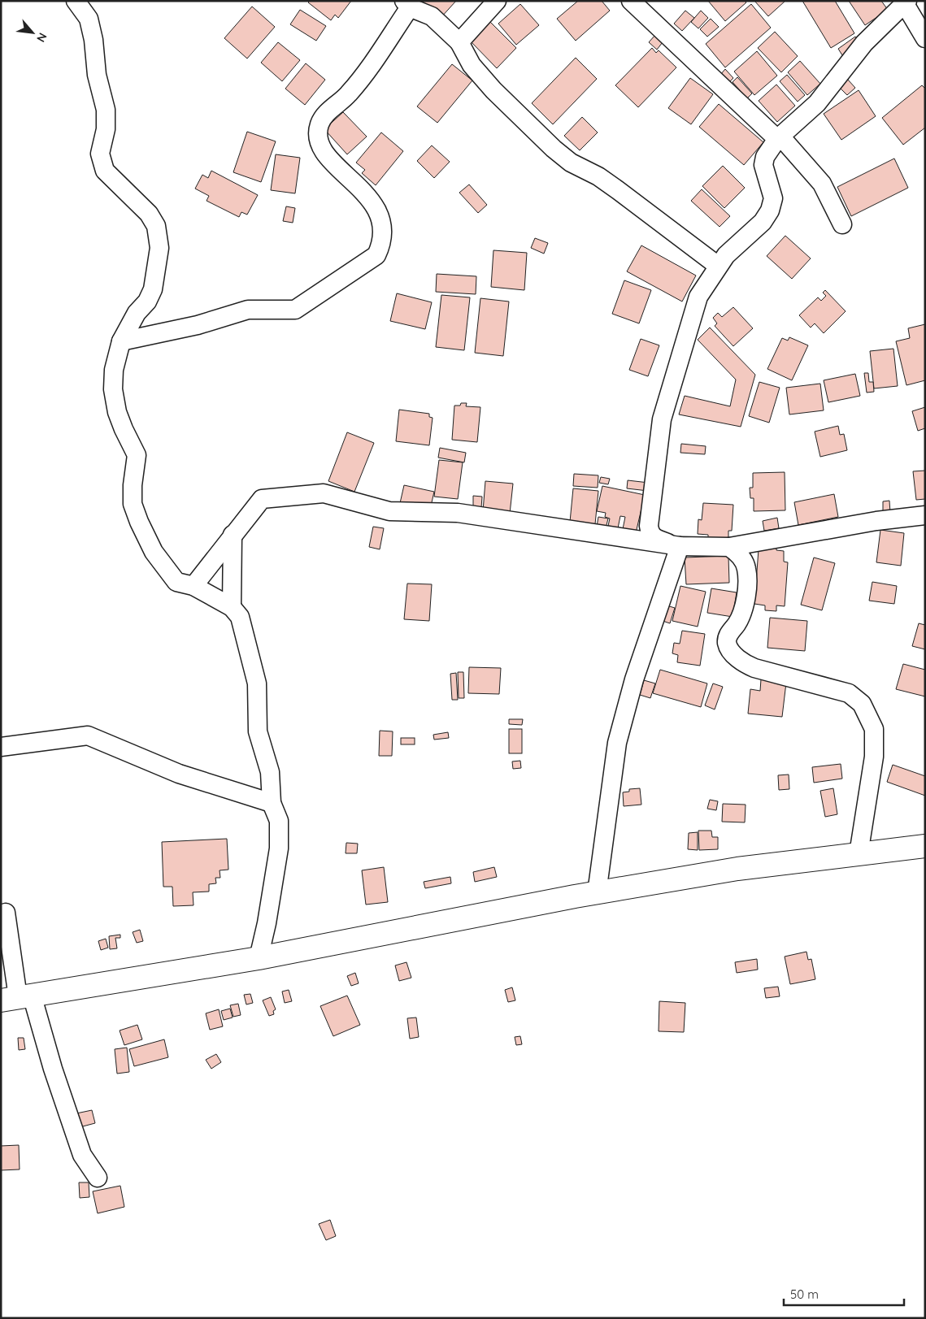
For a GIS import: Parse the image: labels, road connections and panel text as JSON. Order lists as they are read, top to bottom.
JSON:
{
  "scale_bar": "50 m",
  "north": "bottom right"
}
